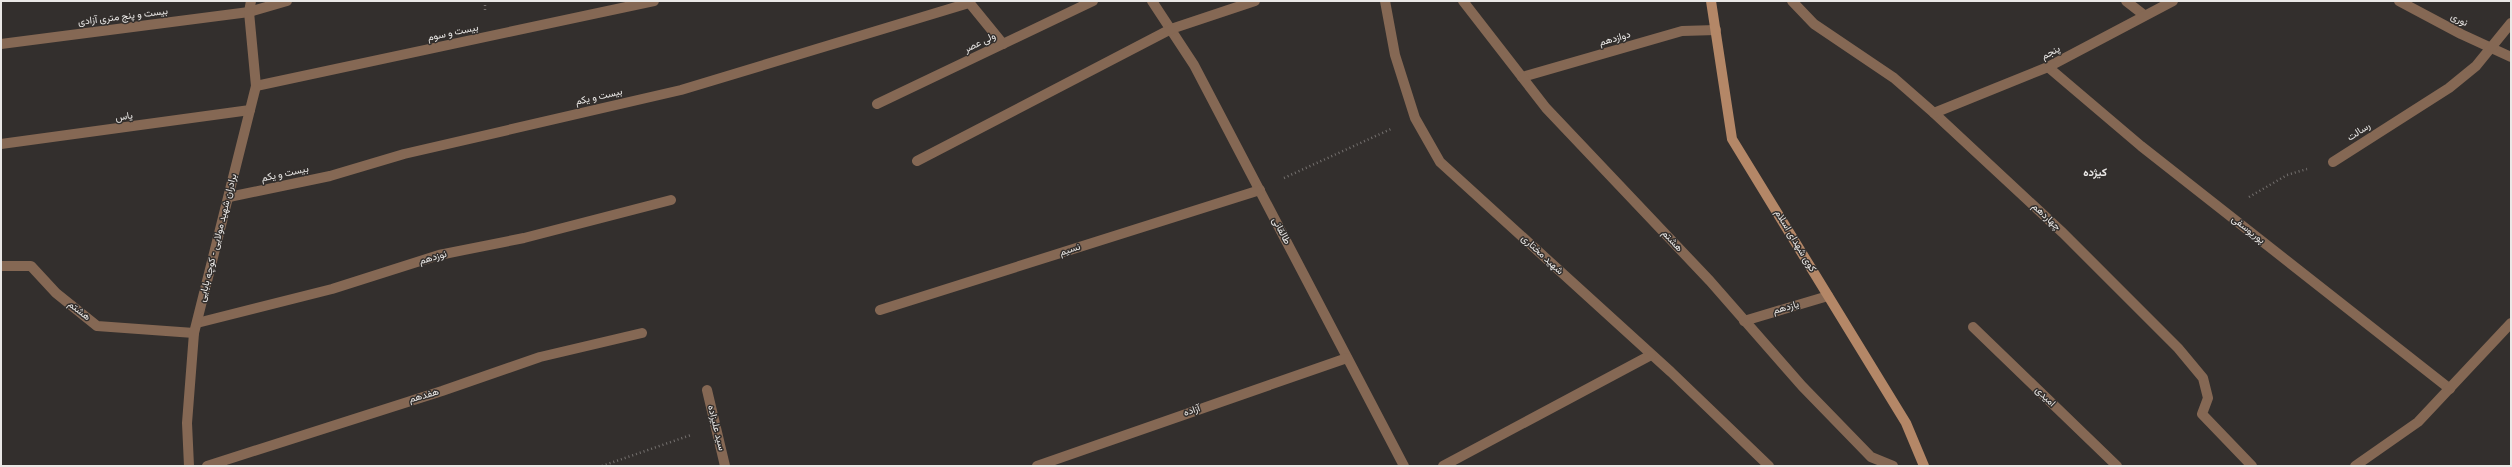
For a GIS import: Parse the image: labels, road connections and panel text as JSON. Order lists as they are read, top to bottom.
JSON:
{
  "streets": {
    "main road": ["کوی شهدای اسلام"],
    "street": [
      "بیست و پنج متری آزادی",
      "نوری",
      "بیست و سوم",
      "دوازدهم",
      "ولی عصر",
      "پنجم",
      "بیست و یکم",
      "یاس",
      "رسالت",
      "چهاردهم",
      "پوریوسفی",
      "طالقانی",
      "برادران شهید مولایی - کوچه بابایی",
      "هشتم",
      "نسیم",
      "شهید مختاری",
      "نوزدهم",
      "یازدهم",
      "هفدهم",
      "امیدی",
      "آزاده",
      "سید علیزاده"
    ]
  },
  "crossings": [
    ["بیست و پنج متری آزادی", "برادران شهید مولایی - کوچه بابایی"],
    ["نوری", "رسالت"],
    ["بیست و سوم", "برادران شهید مولایی - کوچه بابایی"],
    ["دوازدهم", "هشتم"],
    ["دوازدهم", "کوی شهدای اسلام"],
    ["پنجم", "چهاردهم"],
    ["پنجم", "پوریوسفی"],
    ["بیست و یکم", "برادران شهید مولایی - کوچه بابایی"],
    ["یاس", "برادران شهید مولایی - کوچه بابایی"],
    ["طالقانی", "نسیم"],
    ["طالقانی", "آزاده"],
    ["برادران شهید مولایی - کوچه بابایی", "هشتم"],
    ["برادران شهید مولایی - کوچه بابایی", "نوزدهم"],
    ["هشتم", "یازدهم"],
    ["کوی شهدای اسلام", "یازدهم"]
  ],
  "districts": ["کیژده"]
}
